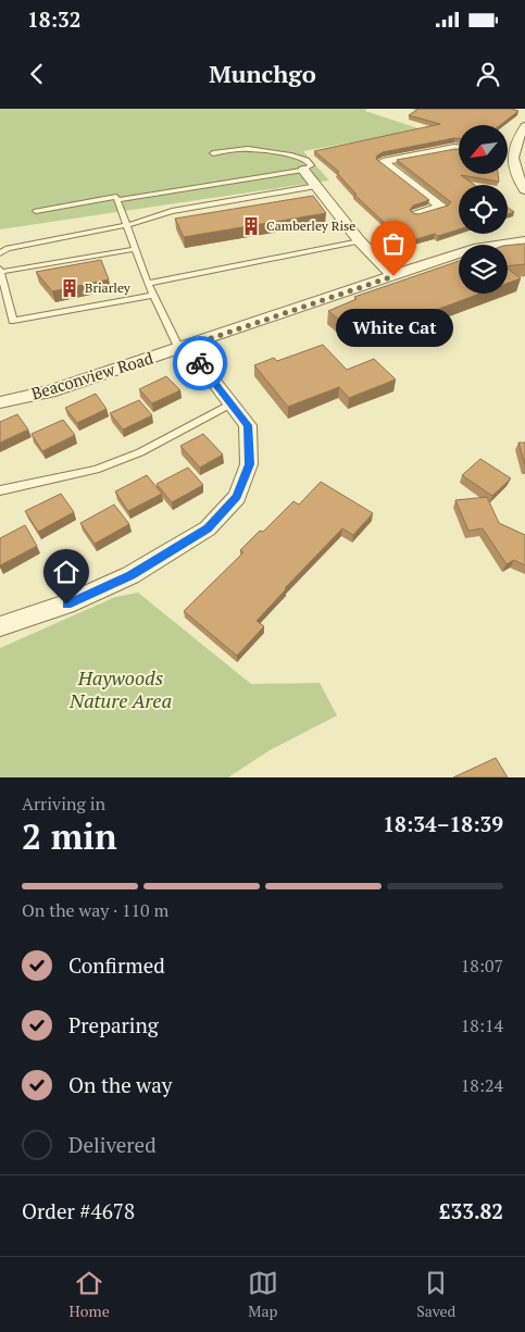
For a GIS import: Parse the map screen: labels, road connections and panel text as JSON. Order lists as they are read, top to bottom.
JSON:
{
  "streets": {
    "street": ["Beaconview Road"]
  },
  "parks": ["Haywoods Nature Area"],
  "places": {
    "building": ["Camberley Rise", "Briarley"],
    "other": ["White Cat"]
  },
  "north": "bottom left",
  "page": {
    "status": "18:32",
    "header": "Munchgo",
    "bubble": "White Cat",
    "heading": ["2 min", "Arriving in", "18:34–18:39"],
    "panel": ["Order #4678", "£33.82"],
    "bar": "On the way · 110 m",
    "list": [
      ["Confirmed", "18:07"],
      ["Preparing", "18:14"],
      ["On the way", "18:24"],
      "Delivered"
    ],
    "tabs": ["Home", "Map", "Saved"]
  }
}
